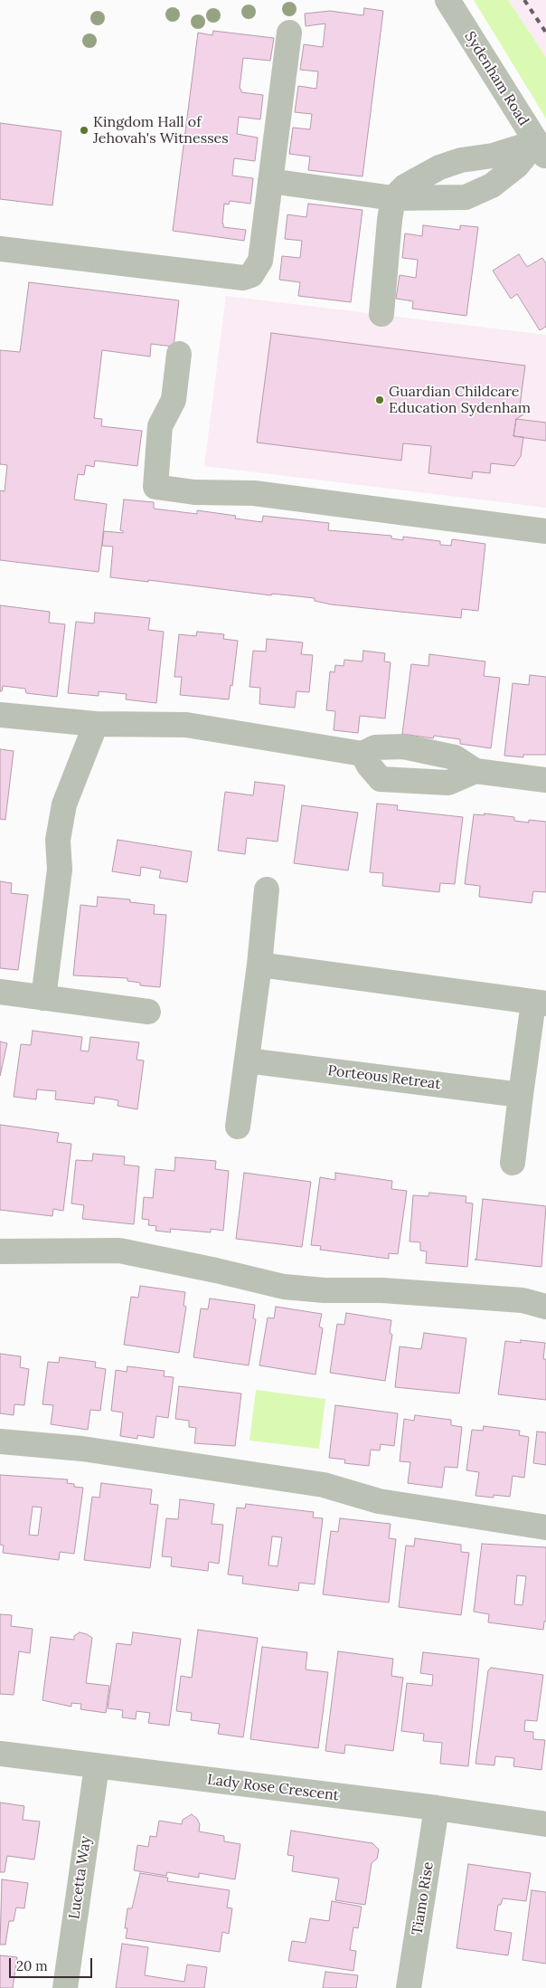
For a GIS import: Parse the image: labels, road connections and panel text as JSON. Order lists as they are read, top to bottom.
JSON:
{
  "streets": {
    "street": [
      "Sydenham Road",
      "Porteous Retreat",
      "Lady Rose Crescent",
      "Lucetta Way",
      "Tiamo Rise"
    ]
  },
  "crossings": [
    ["Lady Rose Crescent", "Lucetta Way"],
    ["Lady Rose Crescent", "Tiamo Rise"]
  ],
  "places": ["Kingdom Hall of Jehovah's Witnesses", "Guardian Childcare Education Sydenham"],
  "scale_bar": "20 m"
}
